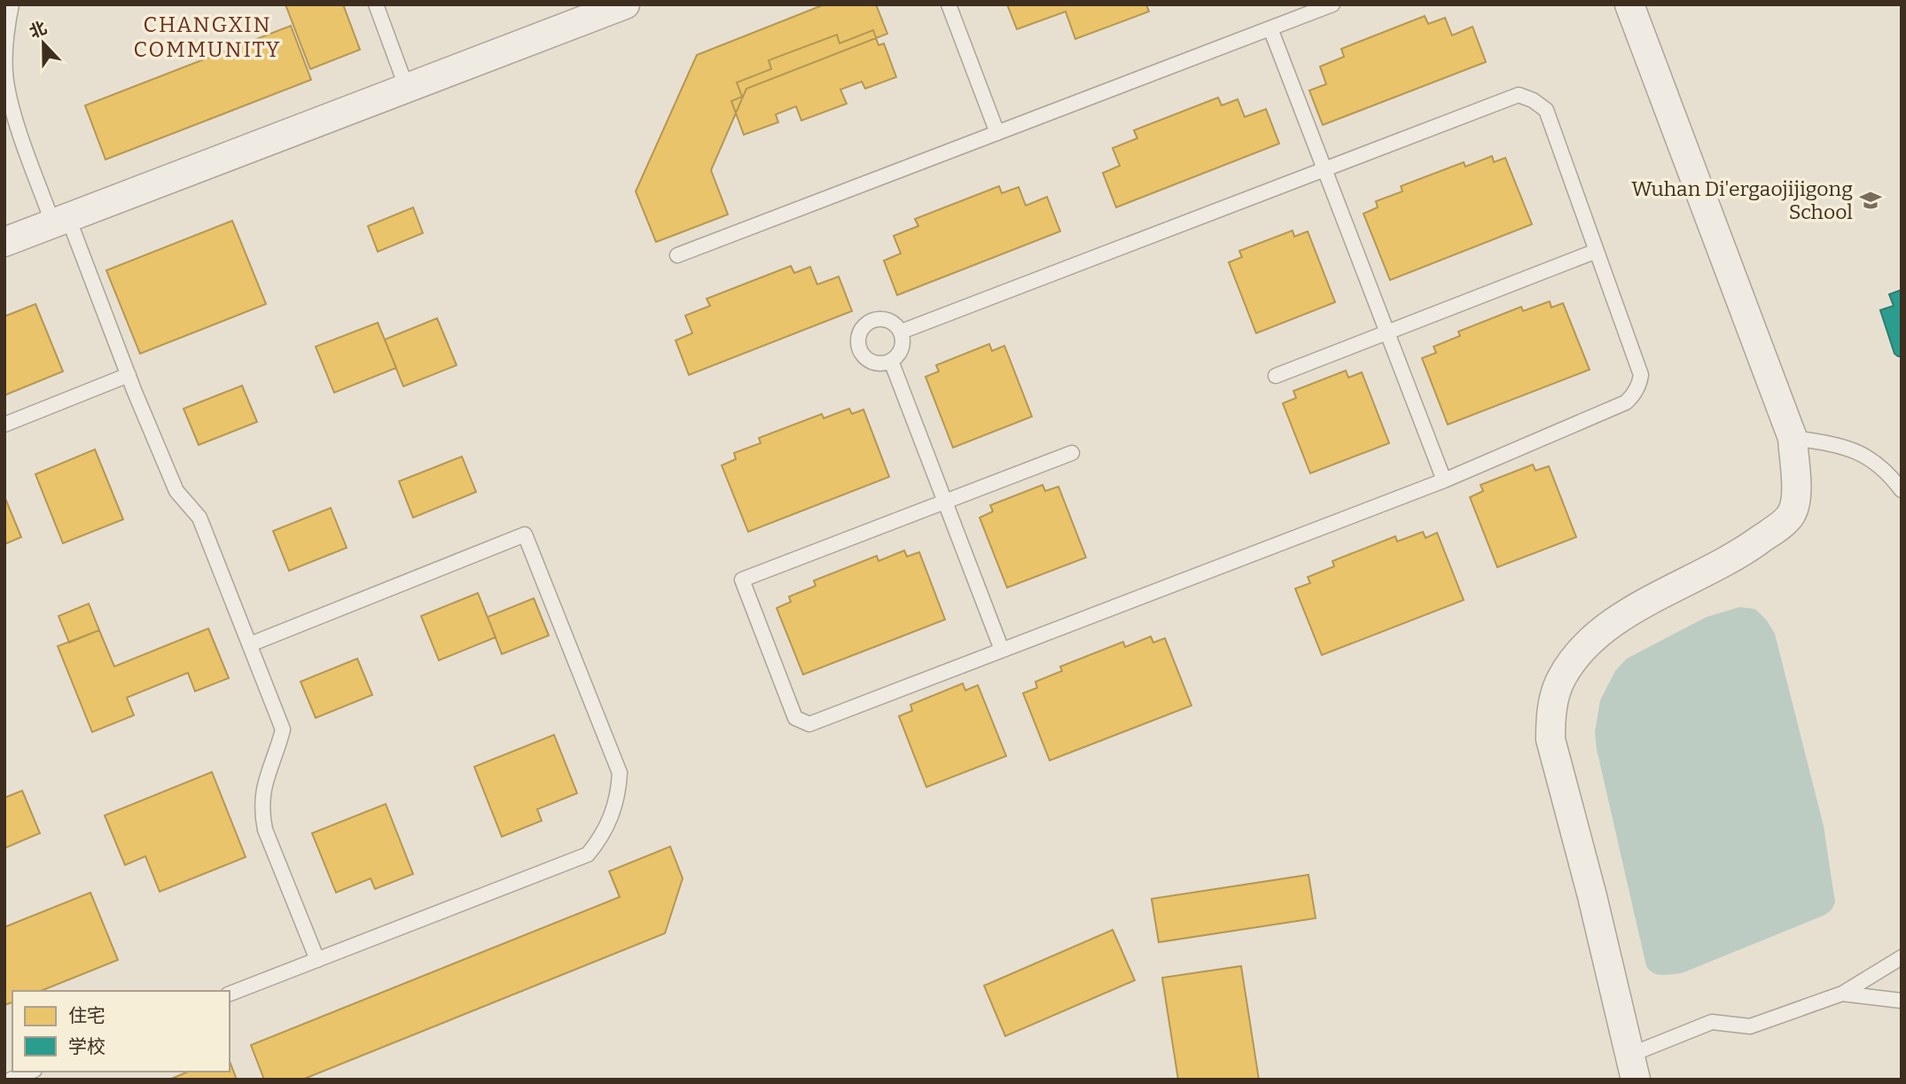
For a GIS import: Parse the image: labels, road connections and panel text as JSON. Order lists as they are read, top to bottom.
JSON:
{
  "districts": ["CHANGXIN COMMUNITY"],
  "places": {
    "school or university": ["Wuhan Di'ergaojijigong School"]
  },
  "legend": ["住宅", "学校"],
  "north": "top"
}
